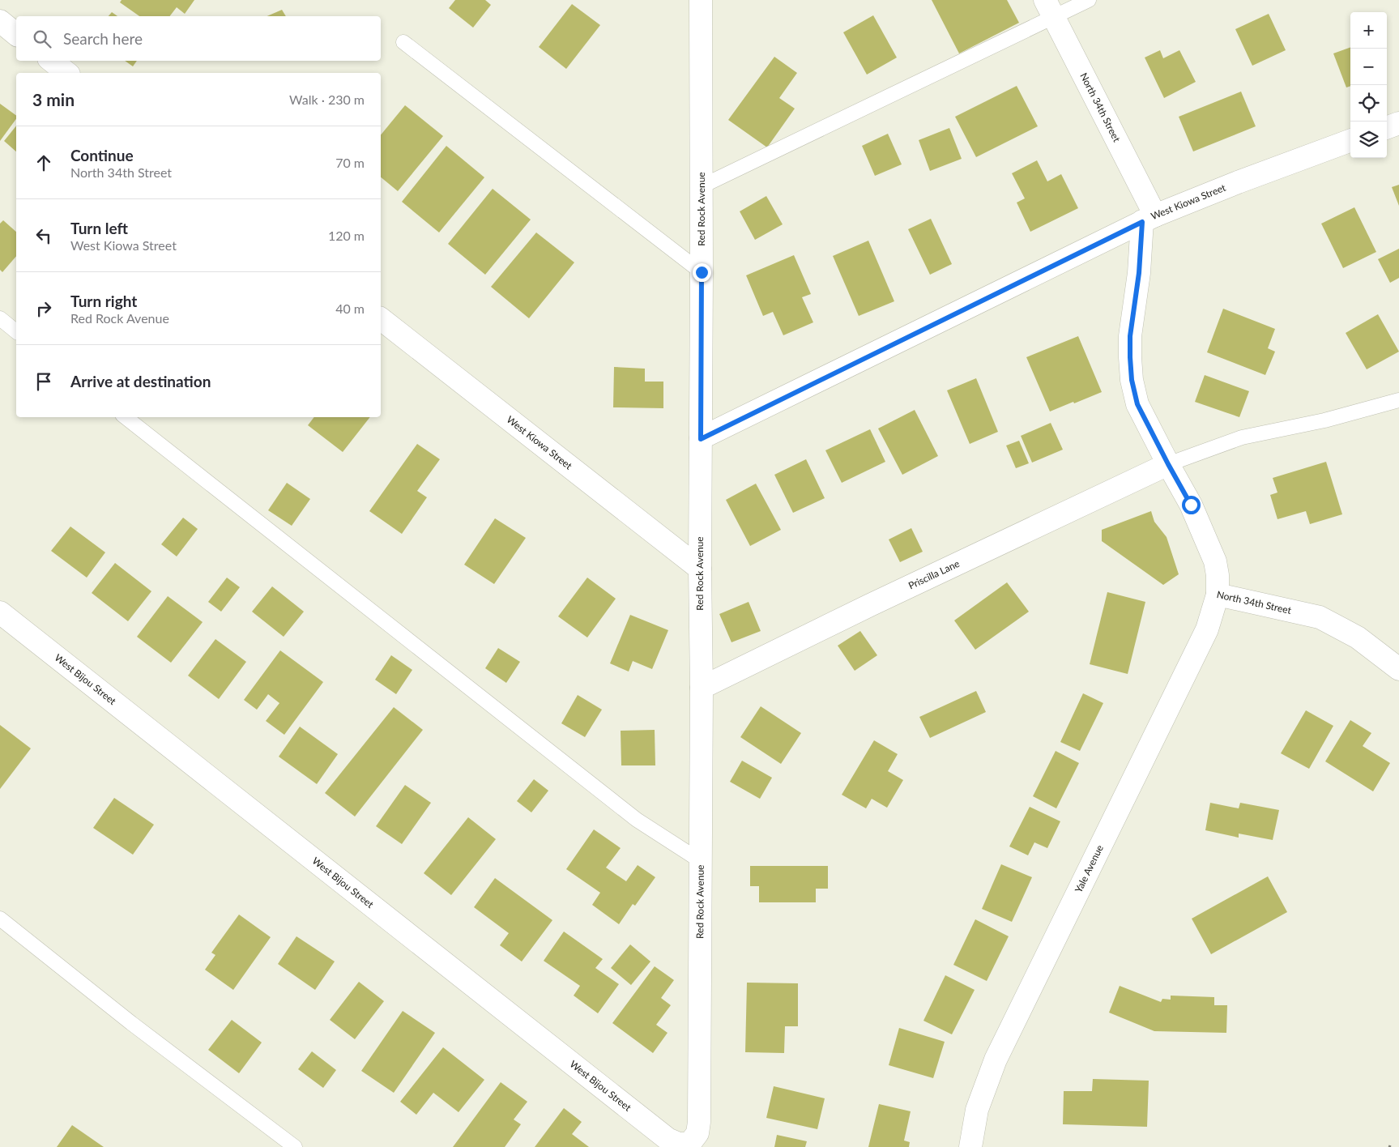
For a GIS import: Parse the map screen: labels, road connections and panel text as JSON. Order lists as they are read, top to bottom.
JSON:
{
  "streets": {
    "street": [
      "North 34th Street",
      "West Kiowa Street",
      "Red Rock Avenue",
      "Priscilla Lane",
      "West Bijou Street",
      "Yale Avenue"
    ]
  },
  "crossings": [
    ["North 34th Street", "West Kiowa Street"],
    ["North 34th Street", "Priscilla Lane"],
    ["North 34th Street", "Yale Avenue"],
    ["West Kiowa Street", "Red Rock Avenue"],
    ["Red Rock Avenue", "Priscilla Lane"],
    ["Red Rock Avenue", "West Bijou Street"]
  ],
  "page": {
    "map_buttons": ["+", "−"],
    "search": "Search here",
    "heading": ["3 min", "Walk · 230 m"],
    "list": [
      ["Continue", "North 34th Street", "70 m"],
      ["Turn left", "West Kiowa Street", "120 m"],
      ["Turn right", "Red Rock Avenue", "40 m"],
      "Arrive at destination"
    ]
  }
}
